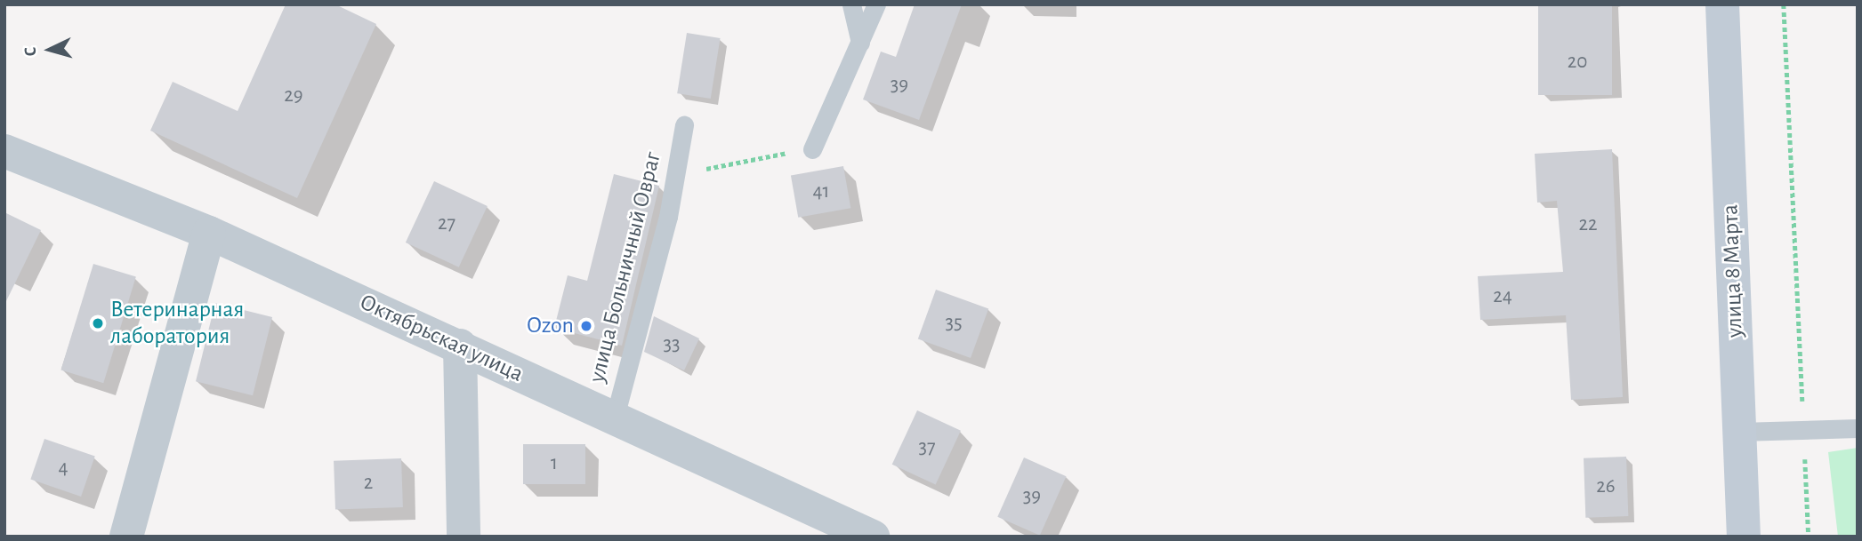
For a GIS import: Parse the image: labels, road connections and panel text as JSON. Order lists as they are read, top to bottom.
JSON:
{
  "streets": {
    "main road": ["улица 8 Марта"],
    "street": ["Октябрьская улица"],
    "lane": ["улица Больничный Овраг"]
  },
  "crossings": [
    ["улица Больничный Овраг", "Октябрьская улица"]
  ],
  "places": ["Ветеринарная лаборатория", "Ozon"],
  "house_numbers": [
    "20",
    "39",
    "29",
    "41",
    "27",
    "22",
    "24",
    "35",
    "33",
    "37",
    "1",
    "4",
    "2",
    "26",
    "39"
  ],
  "north": "left"
}
